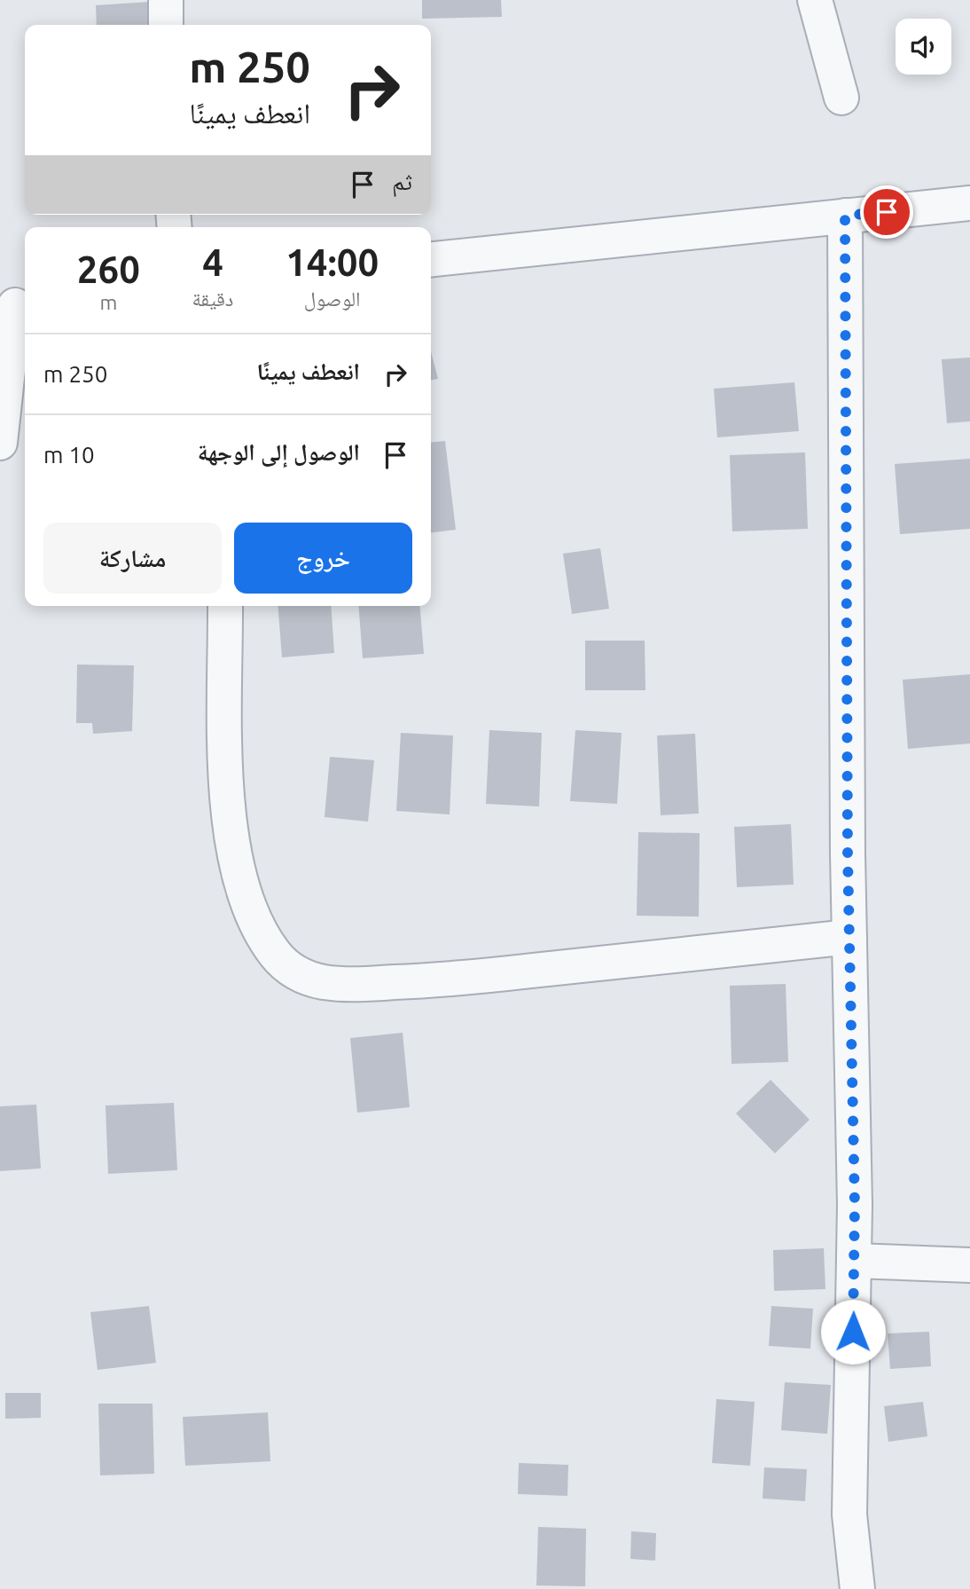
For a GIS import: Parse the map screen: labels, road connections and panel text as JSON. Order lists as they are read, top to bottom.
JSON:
{
  "page": {
    "turn": ["250 m", "انعطف يمينًا"],
    "then": "ثم",
    "eta": [
      "14:00",
      "الوصول",
      "4",
      "دقيقة",
      "260",
      "m"
    ],
    "list": [
      {
        "name": "انعطف يمينًا",
        "value": "250 m"
      },
      {
        "name": "الوصول إلى الوجهة",
        "value": "10 m"
      }
    ],
    "buttons": ["خروج", "مشاركة"]
  }
}
